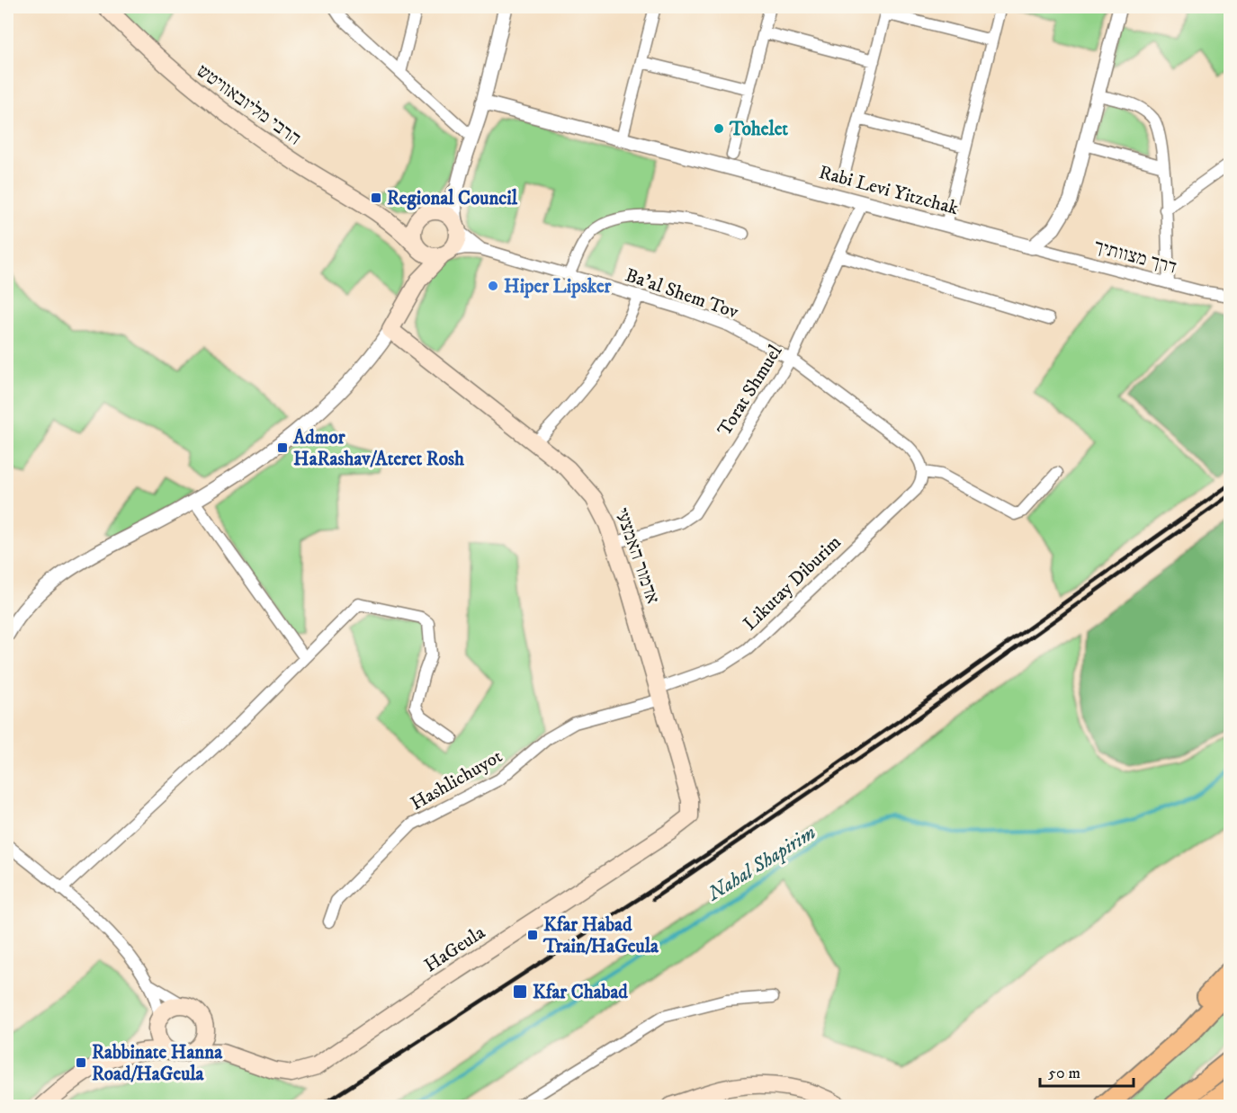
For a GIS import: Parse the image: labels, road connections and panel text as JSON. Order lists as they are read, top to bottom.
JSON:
{
  "streets": {
    "main road": ["הרבי מליובאוויטש", "אדמור האמצעי", "HaGeula"],
    "street": [
      "Rabi Levi Yitzchak",
      "דרך מצוותיך",
      "Ba'al Shem Tov",
      "Torat Shmuel",
      "Likutay Diburim",
      "Hashlichuyot"
    ]
  },
  "crossings": [
    ["הרבי מליובאוויטש", "Ba'al Shem Tov"],
    ["Rabi Levi Yitzchak", "דרך מצוותיך"],
    ["Rabi Levi Yitzchak", "Torat Shmuel"],
    ["Ba'al Shem Tov", "Torat Shmuel"],
    ["Ba'al Shem Tov", "Likutay Diburim"],
    ["Torat Shmuel", "אדמור האמצעי"],
    ["אדמור האמצעי", "Likutay Diburim"],
    ["אדמור האמצעי", "Hashlichuyot"],
    ["אדמור האמצעי", "HaGeula"],
    ["Likutay Diburim", "Hashlichuyot"]
  ],
  "water": ["Nahal Shapirim"],
  "places": {
    "other": ["Tohelet", "Hiper Lipsker"],
    "transit": [
      "Regional Council",
      "Admor HaRashav/Ateret Rosh",
      "Kfar Habad Train/HaGeula",
      "Kfar Chabad",
      "Rabbinate Hanna Road/HaGeula"
    ]
  },
  "scale_bar": "50 m"
}
